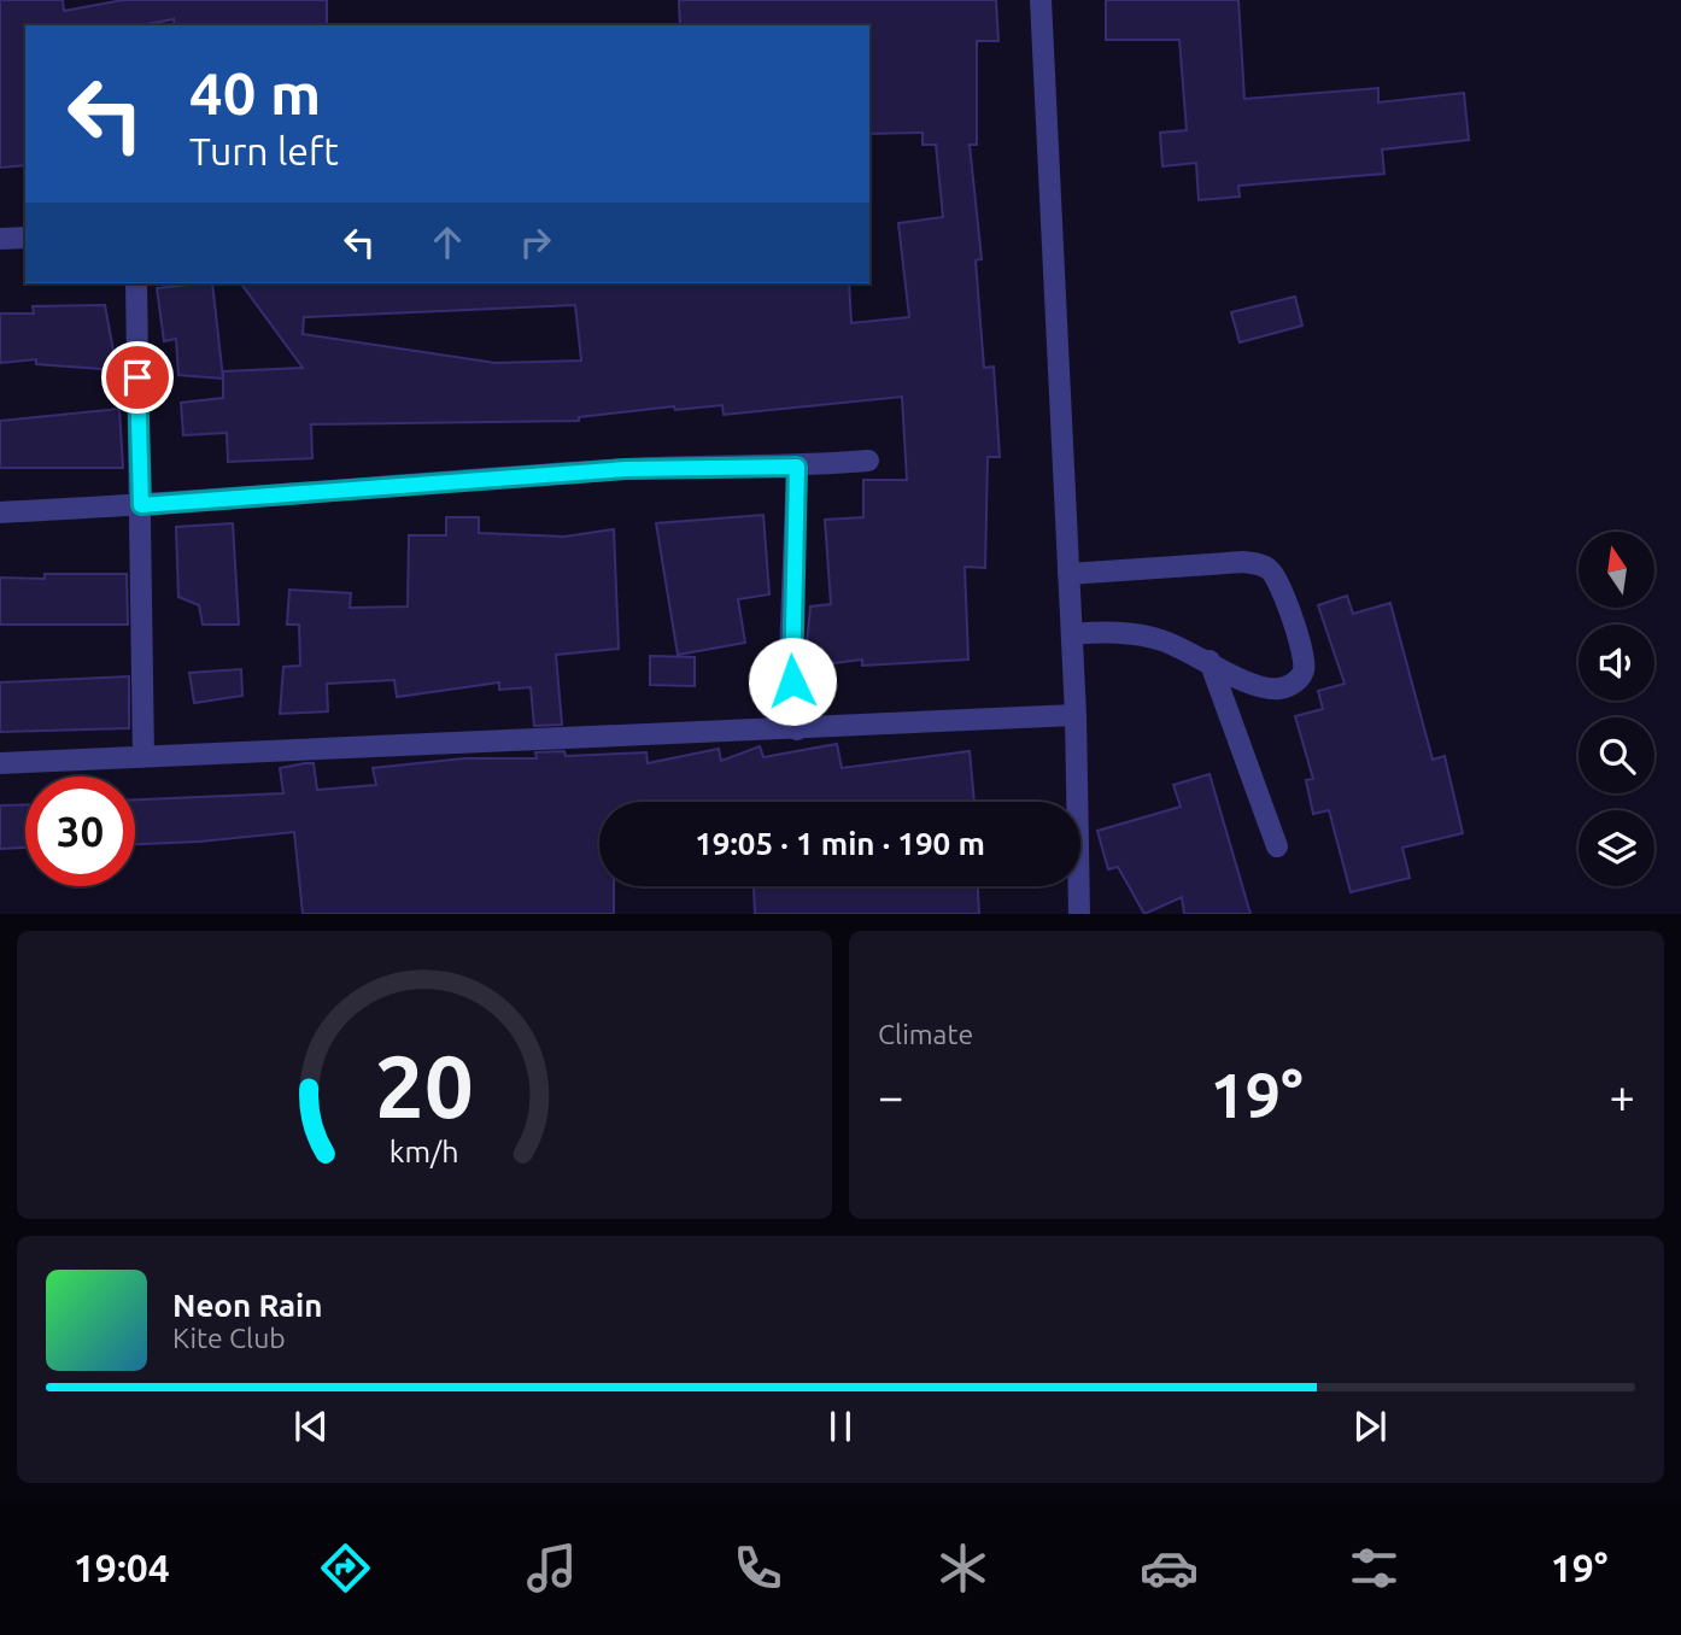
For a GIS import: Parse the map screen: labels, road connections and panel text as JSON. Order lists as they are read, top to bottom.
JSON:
{
  "north": "top",
  "page": {
    "turn": ["40 m", "Turn left"],
    "limit": "30",
    "trip": "19:05 · 1 min · 190 m",
    "tile": "Climate",
    "heat": ["−", "19°", "+"],
    "song": ["Neon Rain", "Kite Club"],
    "tabs": ["19:04", "19°"],
    "gauge": ["20", "km/h"]
  }
}
